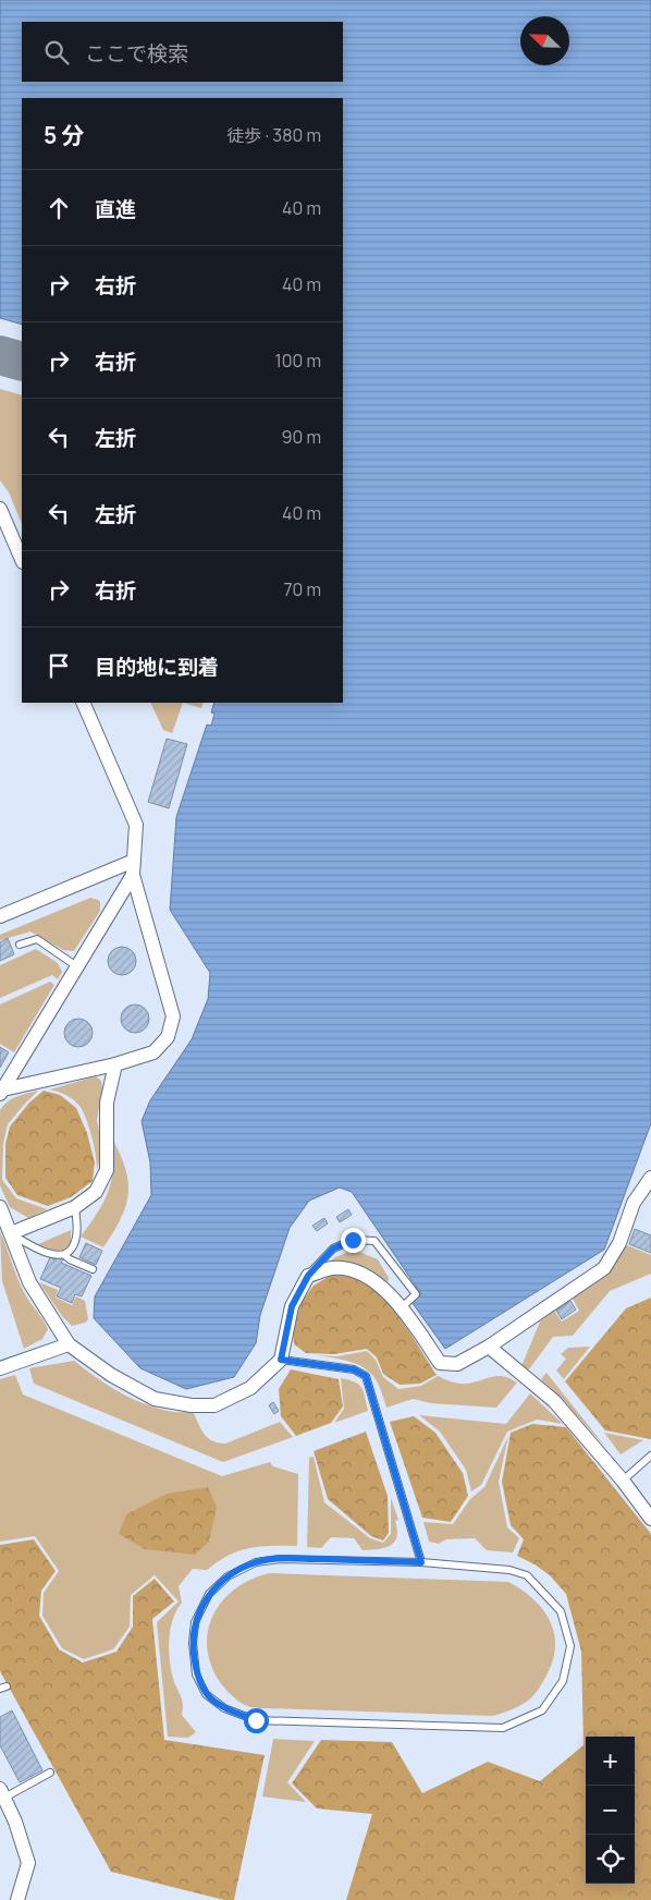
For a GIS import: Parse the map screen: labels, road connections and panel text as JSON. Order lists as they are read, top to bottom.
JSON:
{
  "north": "top left",
  "page": {
    "search": "ここで検索",
    "heading": ["5 分", "徒歩 · 380 m"],
    "list": [
      ["直進", "40 m"],
      ["右折", "40 m"],
      ["右折", "100 m"],
      ["左折", "90 m"],
      ["左折", "40 m"],
      ["右折", "70 m"],
      "目的地に到着"
    ],
    "map_buttons": ["+", "−"]
  }
}
